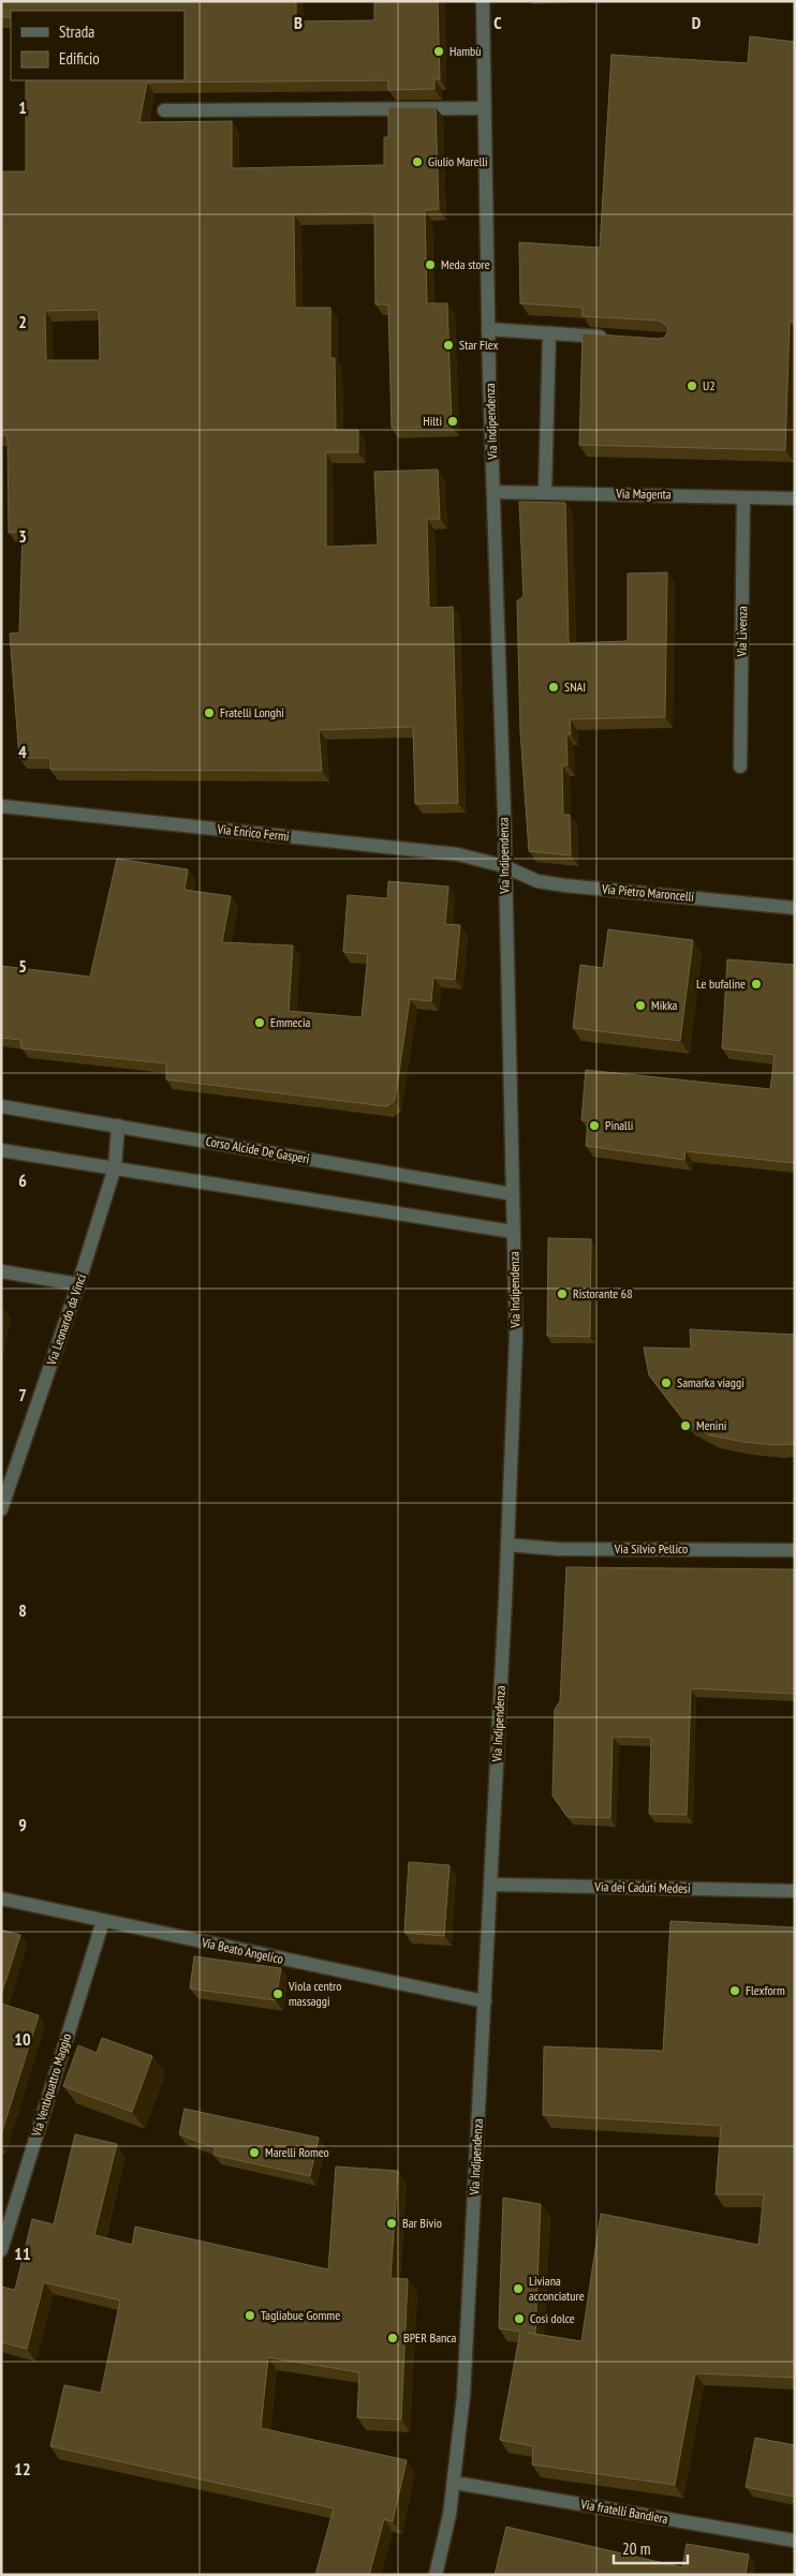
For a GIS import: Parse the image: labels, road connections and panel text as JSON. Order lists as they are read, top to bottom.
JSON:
{
  "streets": {
    "street": [
      "Via Indipendenza",
      "Via Magenta",
      "Via Livenza",
      "Via Enrico Fermi",
      "Via Pietro Maroncelli",
      "Corso Alcide De Gasperi",
      "Via Leonardo da Vinci",
      "Via Silvio Pellico",
      "Via dei Caduti Medesi",
      "Via Beato Angelico",
      "Via Ventiquattro Maggio",
      "Via fratelli Bandiera"
    ]
  },
  "crossings": [
    ["Via Indipendenza", "Via Magenta"],
    ["Via Indipendenza", "Via Enrico Fermi"],
    ["Via Indipendenza", "Via Pietro Maroncelli"],
    ["Via Indipendenza", "Corso Alcide De Gasperi"],
    ["Via Indipendenza", "Via Silvio Pellico"],
    ["Via Indipendenza", "Via dei Caduti Medesi"],
    ["Via Indipendenza", "Via Beato Angelico"],
    ["Via Indipendenza", "Via fratelli Bandiera"],
    ["Via Magenta", "Via Livenza"],
    ["Via Enrico Fermi", "Via Pietro Maroncelli"],
    ["Corso Alcide De Gasperi", "Via Leonardo da Vinci"],
    ["Via Beato Angelico", "Via Ventiquattro Maggio"]
  ],
  "places": [
    "Hambù",
    "Giulio Marelli",
    "Meda store",
    "Star Flex",
    "U2",
    "Hilti",
    "SNAI",
    "Fratelli Longhi",
    "Le bufaline",
    "Mikka",
    "Emmecia",
    "Pinalli",
    "Ristorante 68",
    "Samarka viaggi",
    "Menini",
    "Flexform",
    "Viola centro massaggi",
    "Marelli Romeo",
    "Bar Bivio",
    "Liviana acconciature",
    "Tagliabue Gomme",
    "Così dolce",
    "BPER Banca"
  ],
  "legend": ["Strada", "Edificio"],
  "scale_bar": "20 m",
  "grid": {
    "columns": ["B", "C", "D"],
    "rows": [
      "1",
      "2",
      "3",
      "4",
      "5",
      "6",
      "7",
      "8",
      "9",
      "10",
      "11",
      "12"
    ]
  }
}
